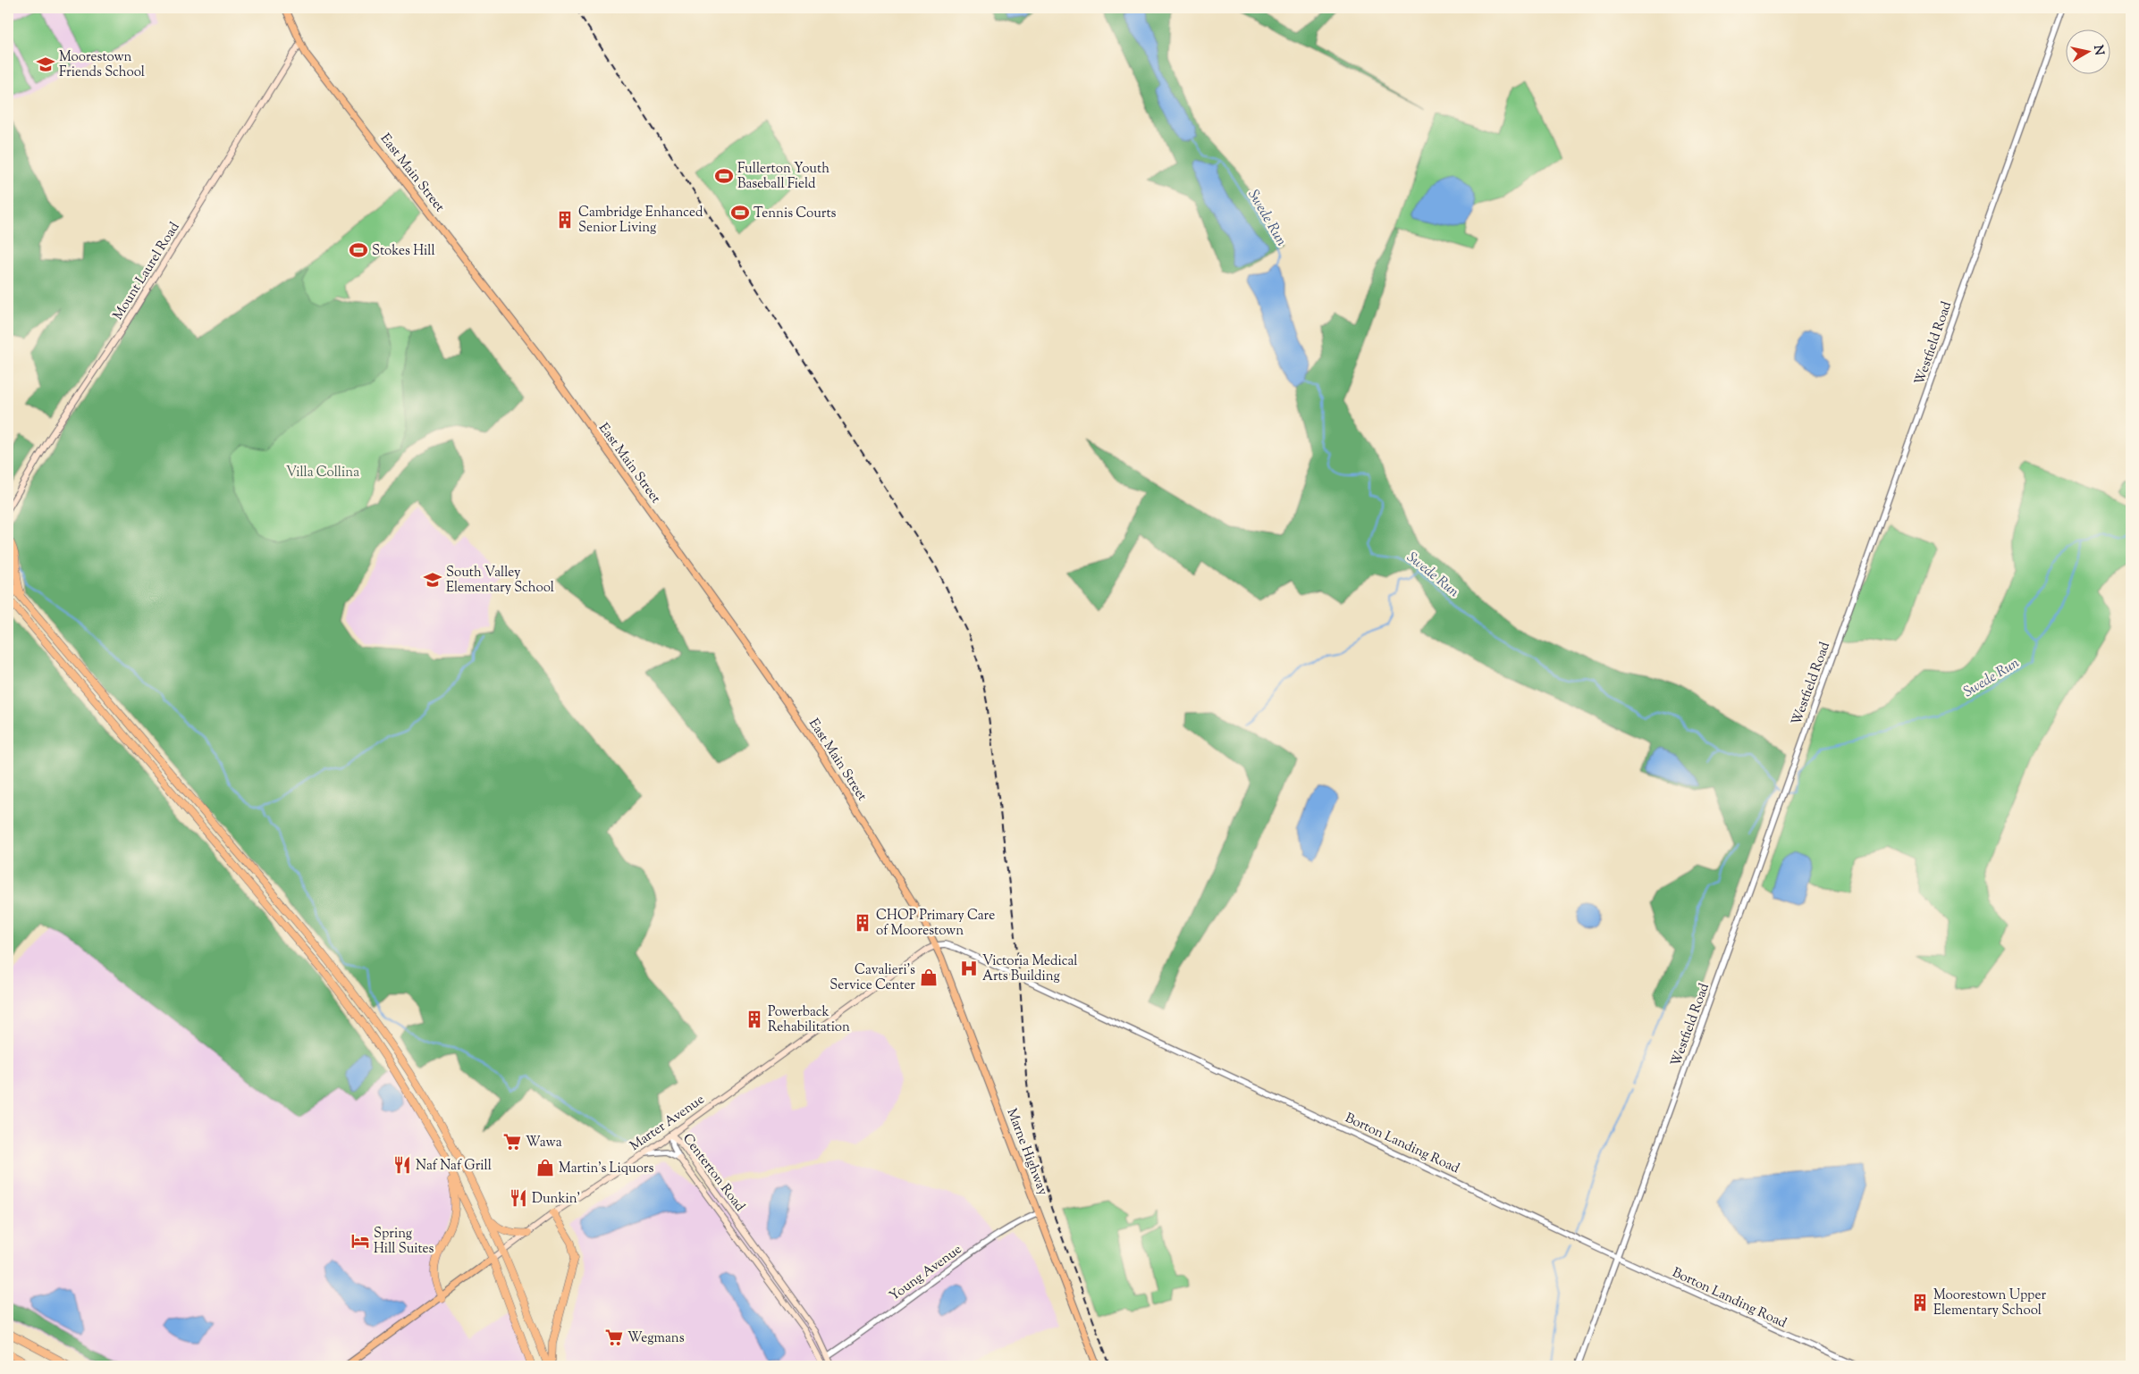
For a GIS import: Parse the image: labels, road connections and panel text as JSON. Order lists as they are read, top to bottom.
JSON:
{
  "streets": {
    "main road": [
      "East Main Street",
      "Mount Laurel Road",
      "Marter Avenue",
      "Marne Highway",
      "Centerton Road"
    ],
    "street": ["Westfield Road", "Borton Landing Road", "Young Avenue"]
  },
  "crossings": [
    ["East Main Street", "Mount Laurel Road"],
    ["East Main Street", "Marter Avenue"],
    ["East Main Street", "Borton Landing Road"],
    ["East Main Street", "Marne Highway"],
    ["Westfield Road", "Borton Landing Road"],
    ["Marter Avenue", "Borton Landing Road"],
    ["Marter Avenue", "Marne Highway"],
    ["Marter Avenue", "Centerton Road"],
    ["Borton Landing Road", "Marne Highway"],
    ["Marne Highway", "Young Avenue"],
    ["Centerton Road", "Young Avenue"]
  ],
  "water": ["Swede Run"],
  "parks": ["Villa Collina"],
  "places": {
    "school or university": ["Moorestown Friends School", "South Valley Elementary School"],
    "sports": ["Fullerton Youth Baseball Field", "Tennis Courts", "Stokes Hill"],
    "building": [
      "Cambridge Enhanced Senior Living",
      "CHOP Primary Care of Moorestown",
      "Powerback Rehabilitation",
      "Moorestown Upper Elementary School"
    ],
    "hospital": ["Victoria Medical Arts Building"],
    "shop": ["Cavalieri's Service Center", "Martin's Liquors"],
    "supermarket": ["Wawa", "Wegmans"],
    "restaurant": ["Naf Naf Grill", "Dunkin'"],
    "hotel": ["Spring Hill Suites"]
  },
  "north": "right"
}
